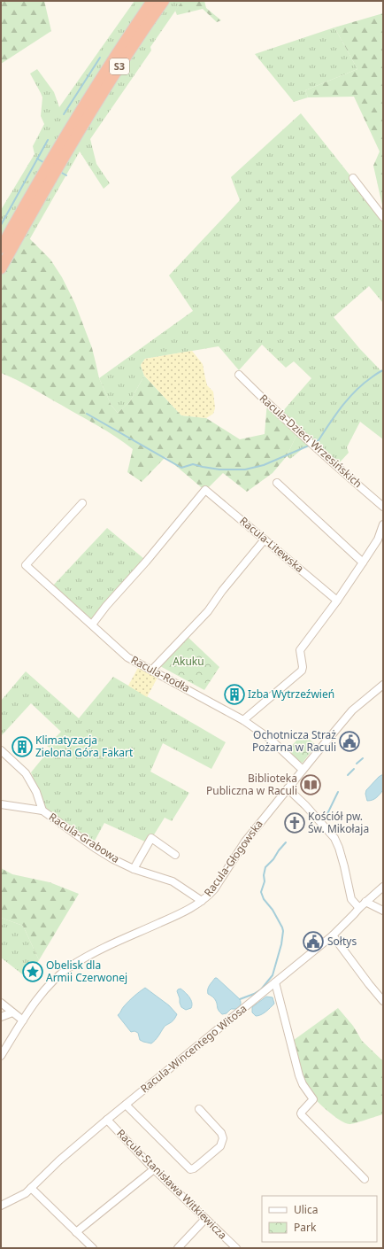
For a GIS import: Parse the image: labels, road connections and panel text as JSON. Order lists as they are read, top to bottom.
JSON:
{
  "streets": {
    "highway": ["S3"],
    "street": [
      "Racula-Dzieci Wrzesińskich",
      "Racula-Litewska",
      "Racula-Rodła",
      "Racula-Grabowa",
      "Racula-Głogowska",
      "Racula-Wincentego Witosa",
      "Racula-Stanisława Witkiewicza"
    ]
  },
  "crossings": [
    ["Racula-Litewska", "Racula-Rodła"],
    ["Racula-Rodła", "Racula-Głogowska"],
    ["Racula-Grabowa", "Racula-Głogowska"],
    ["Racula-Wincentego Witosa", "Racula-Stanisława Witkiewicza"]
  ],
  "parks": ["Akuku"],
  "places": {
    "building": ["Izba Wytrzeźwień", "Klimatyzacja Zielona Góra Fakart"],
    "public building": ["Ochotnicza Straż Pożarna w Raculi", "Sołtys"],
    "library": ["Biblioteka Publiczna w Raculi"],
    "church": ["Kościół pw. Św. Mikołaja"],
    "place": ["Obelisk dla Armii Czerwonej"]
  },
  "legend": ["Ulica", "Park"]
}
